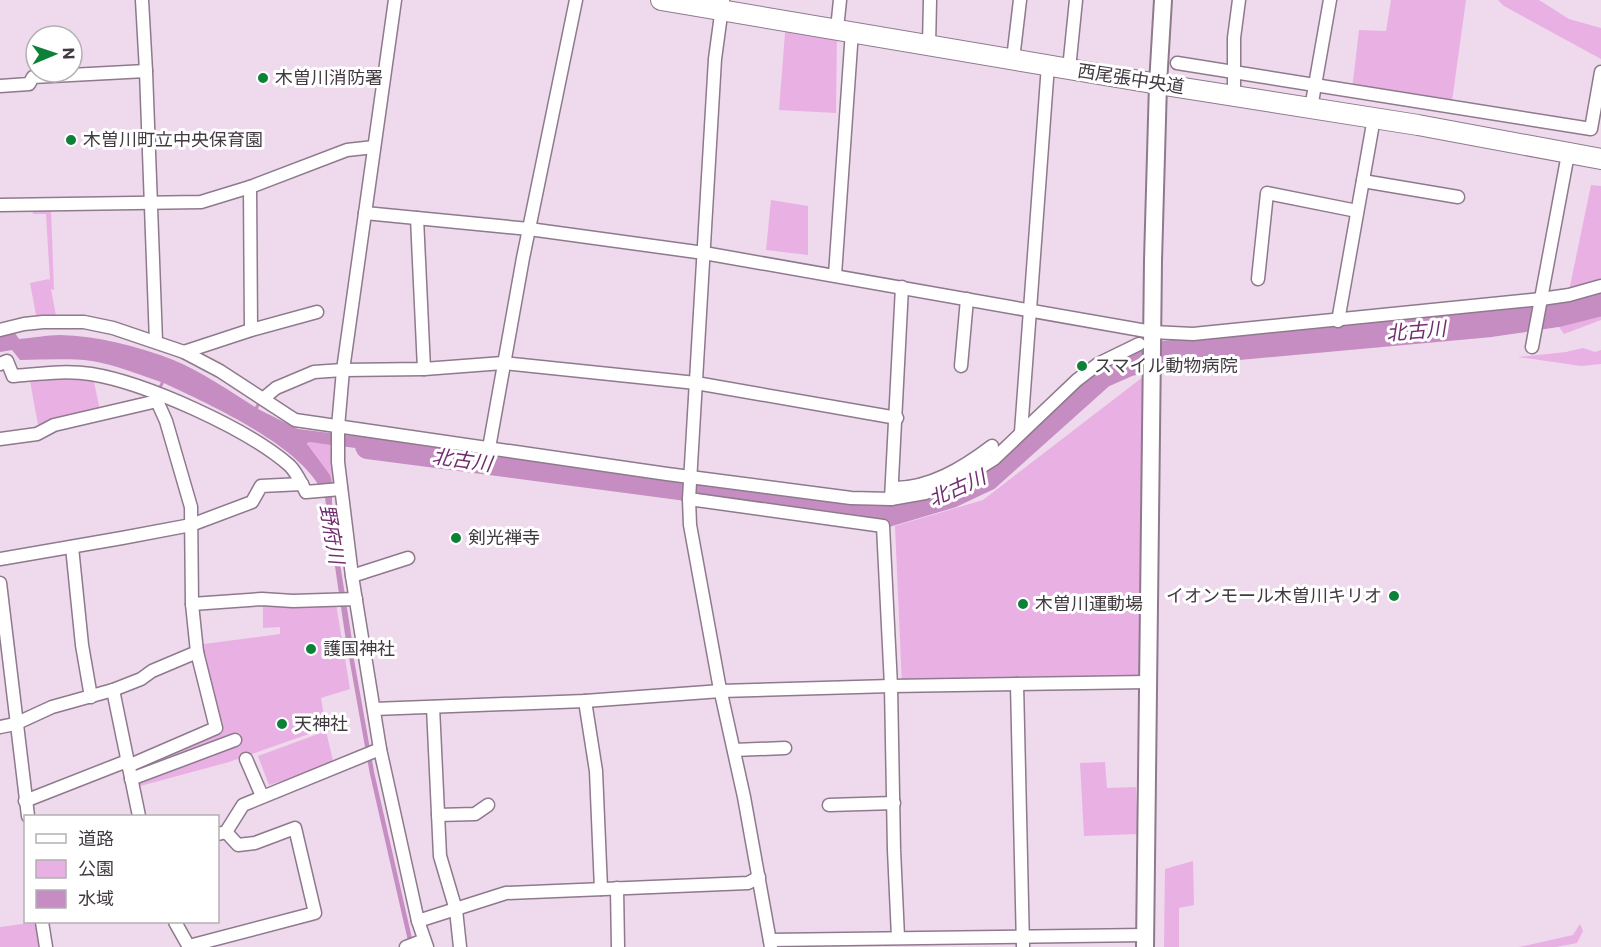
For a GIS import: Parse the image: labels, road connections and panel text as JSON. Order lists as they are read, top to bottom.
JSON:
{
  "streets": {
    "main road": ["西尾張中央道"]
  },
  "water": ["北古川", "野府川"],
  "places": [
    "木曽川消防署",
    "木曽川町立中央保育園",
    "スマイル動物病院",
    "剣光禅寺",
    "イオンモール木曽川キリオ",
    "木曽川運動場",
    "護国神社",
    "天神社"
  ],
  "legend": ["道路", "公園", "水域"],
  "north": "right"
}
